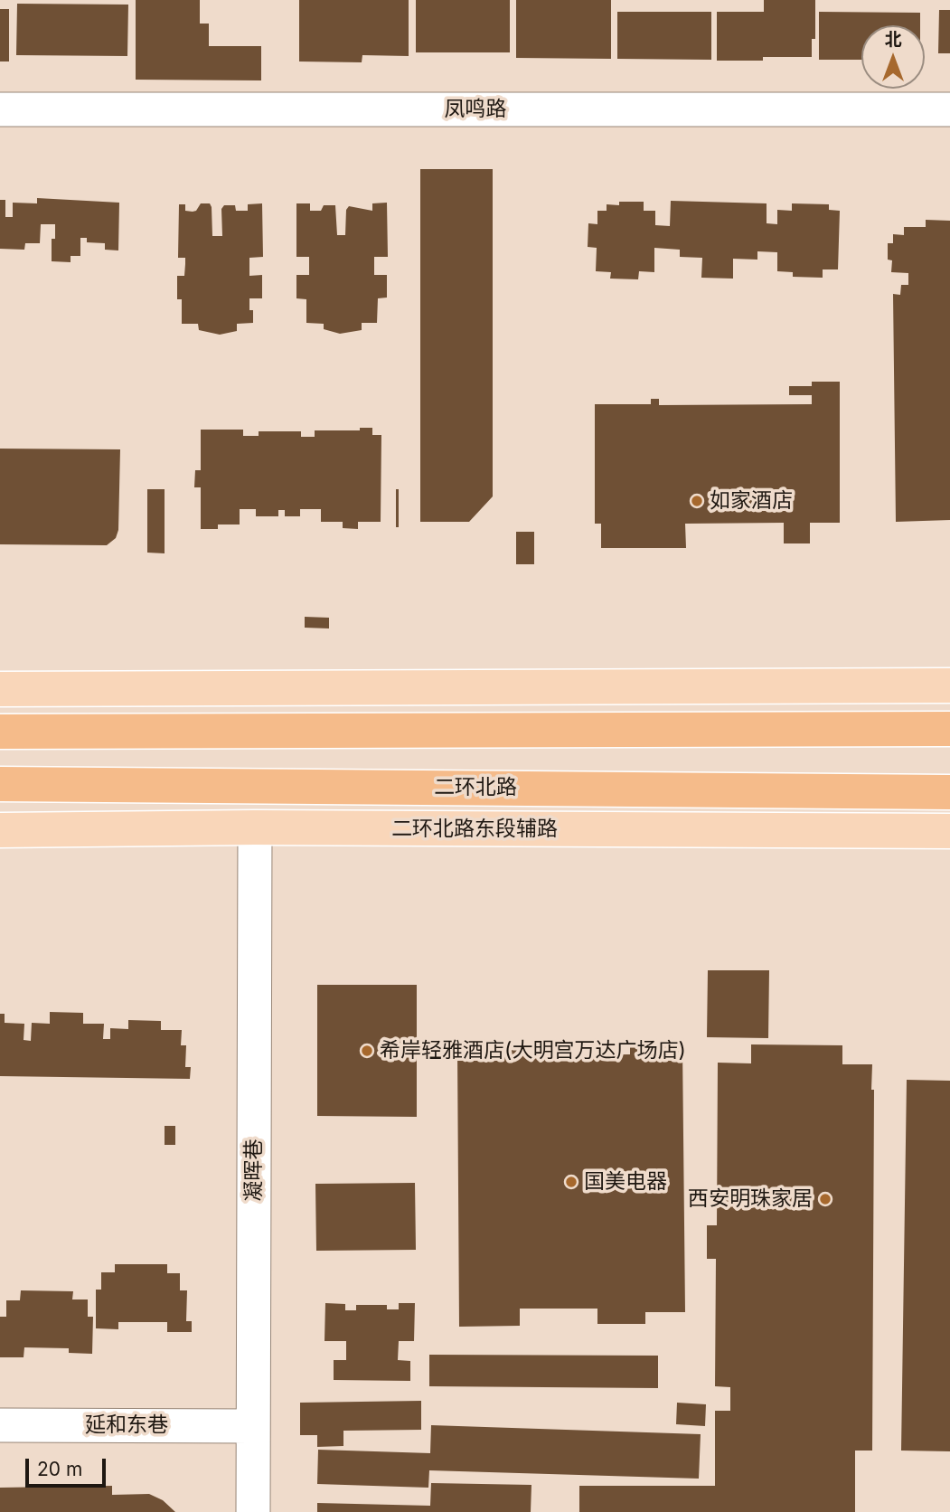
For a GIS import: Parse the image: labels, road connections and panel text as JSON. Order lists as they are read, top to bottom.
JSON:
{
  "streets": {
    "highway": ["二环北路"],
    "main road": ["二环北路东段辅路"],
    "street": ["凤鸣路", "凝晖巷", "延和东巷"]
  },
  "crossings": [
    ["二环北路东段辅路", "凝晖巷"],
    ["凝晖巷", "延和东巷"]
  ],
  "places": [
    "如家酒店",
    "希岸轻雅酒店(大明宫万达广场店)",
    "国美电器",
    "西安明珠家居"
  ],
  "scale_bar": "20 m",
  "north": "top"
}
